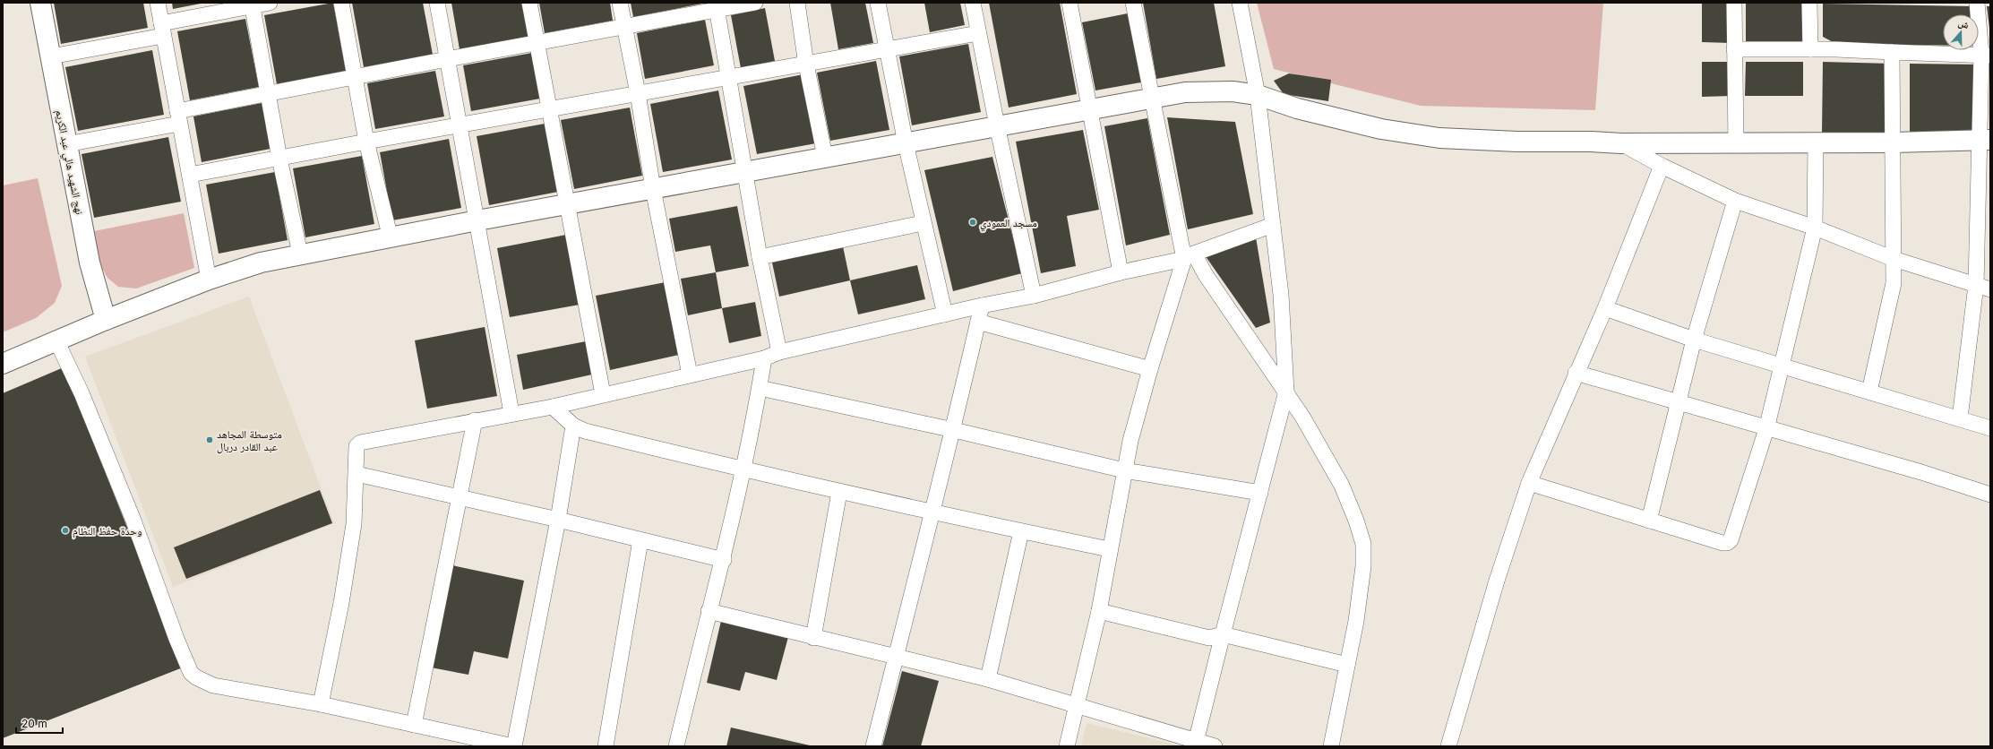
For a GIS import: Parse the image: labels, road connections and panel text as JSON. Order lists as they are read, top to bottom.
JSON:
{
  "streets": {
    "main road": ["نهج الشهيد هالي عبد الكريم"]
  },
  "places": ["مسجد العمودي", "متوسطة المجاهد عبد القادر دربال", "وحدة حفظ النظام"],
  "scale_bar": "20 m",
  "north": "top"
}
